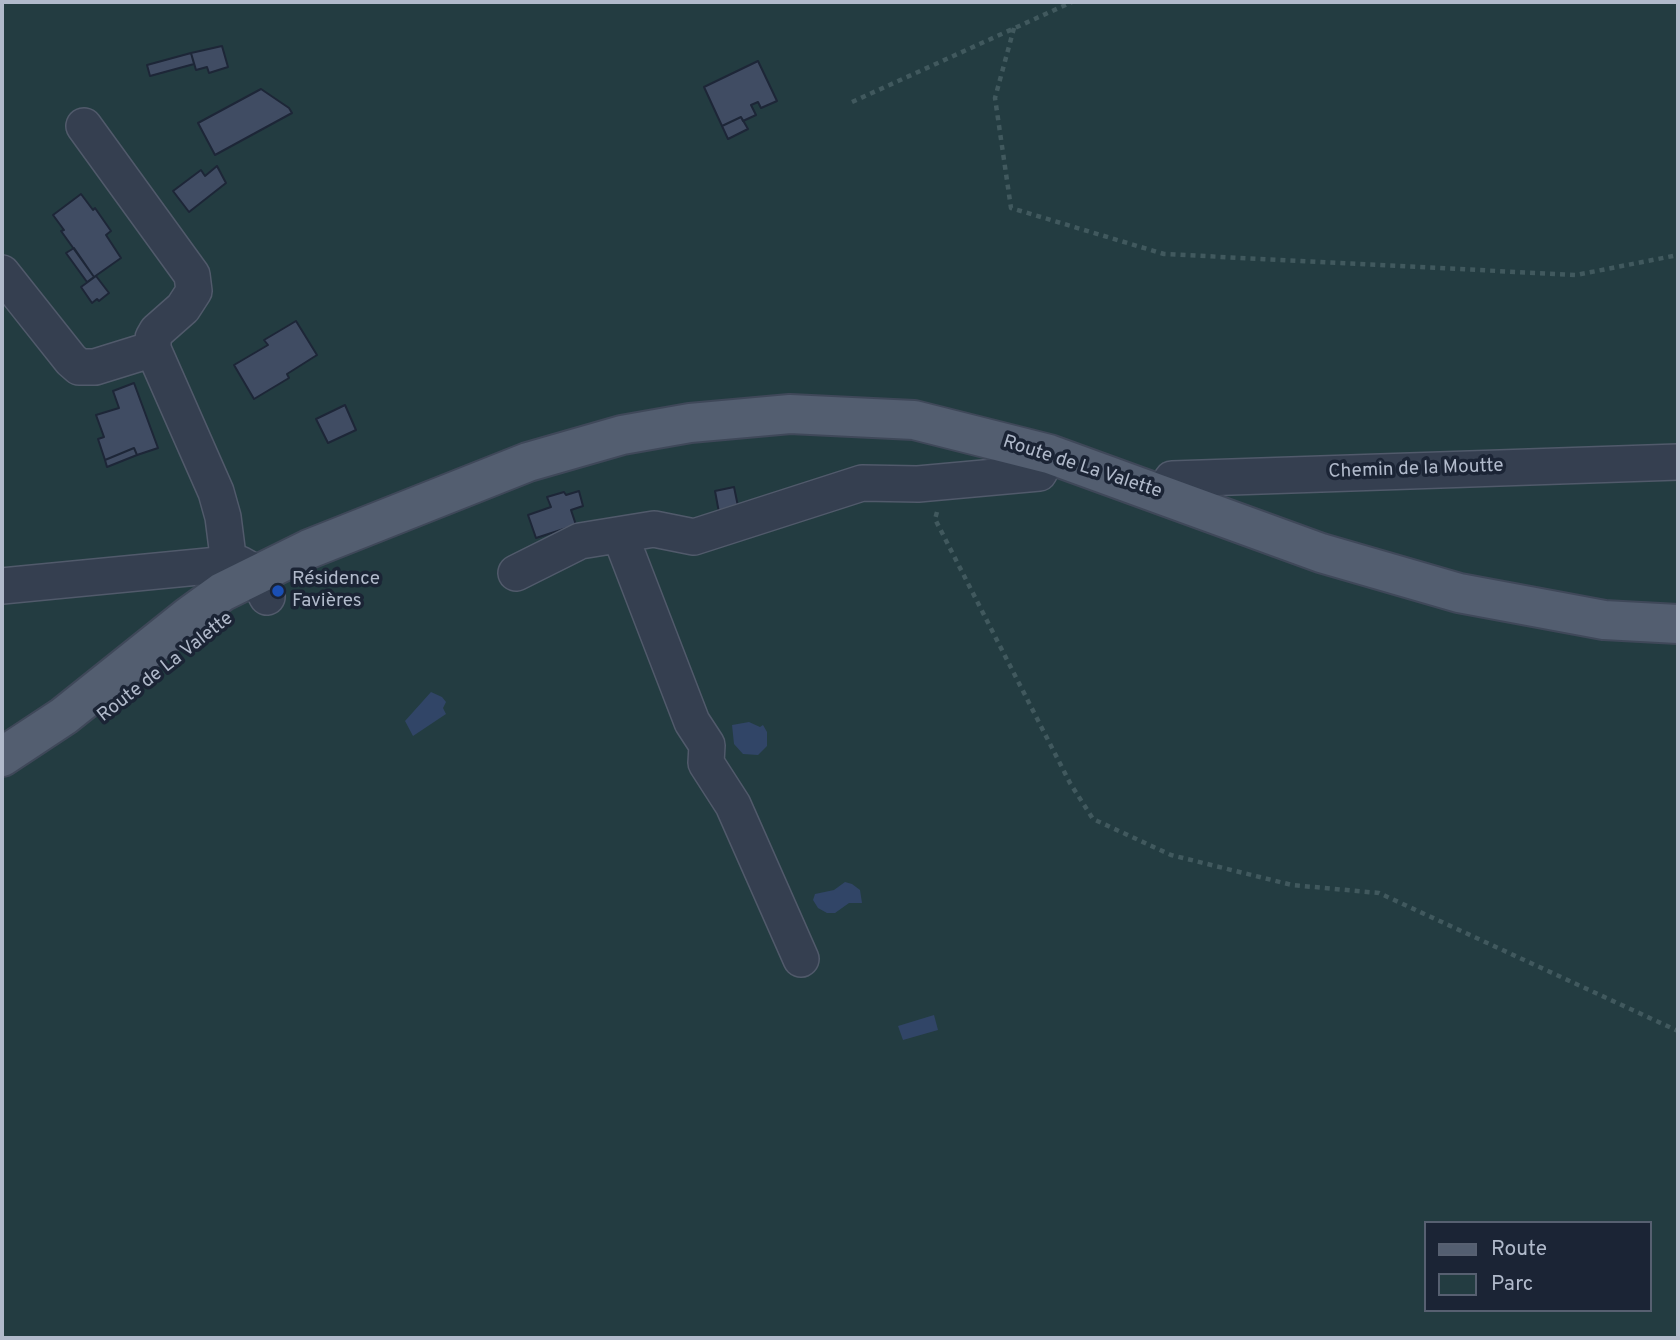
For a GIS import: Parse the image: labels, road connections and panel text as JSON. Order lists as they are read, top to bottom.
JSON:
{
  "streets": {
    "main road": ["Route de La Valette"],
    "street": ["Chemin de la Moutte"]
  },
  "crossings": [
    ["Route de La Valette", "Chemin de la Moutte"]
  ],
  "places": ["Résidence Favières"],
  "legend": ["Route", "Parc"]
}
